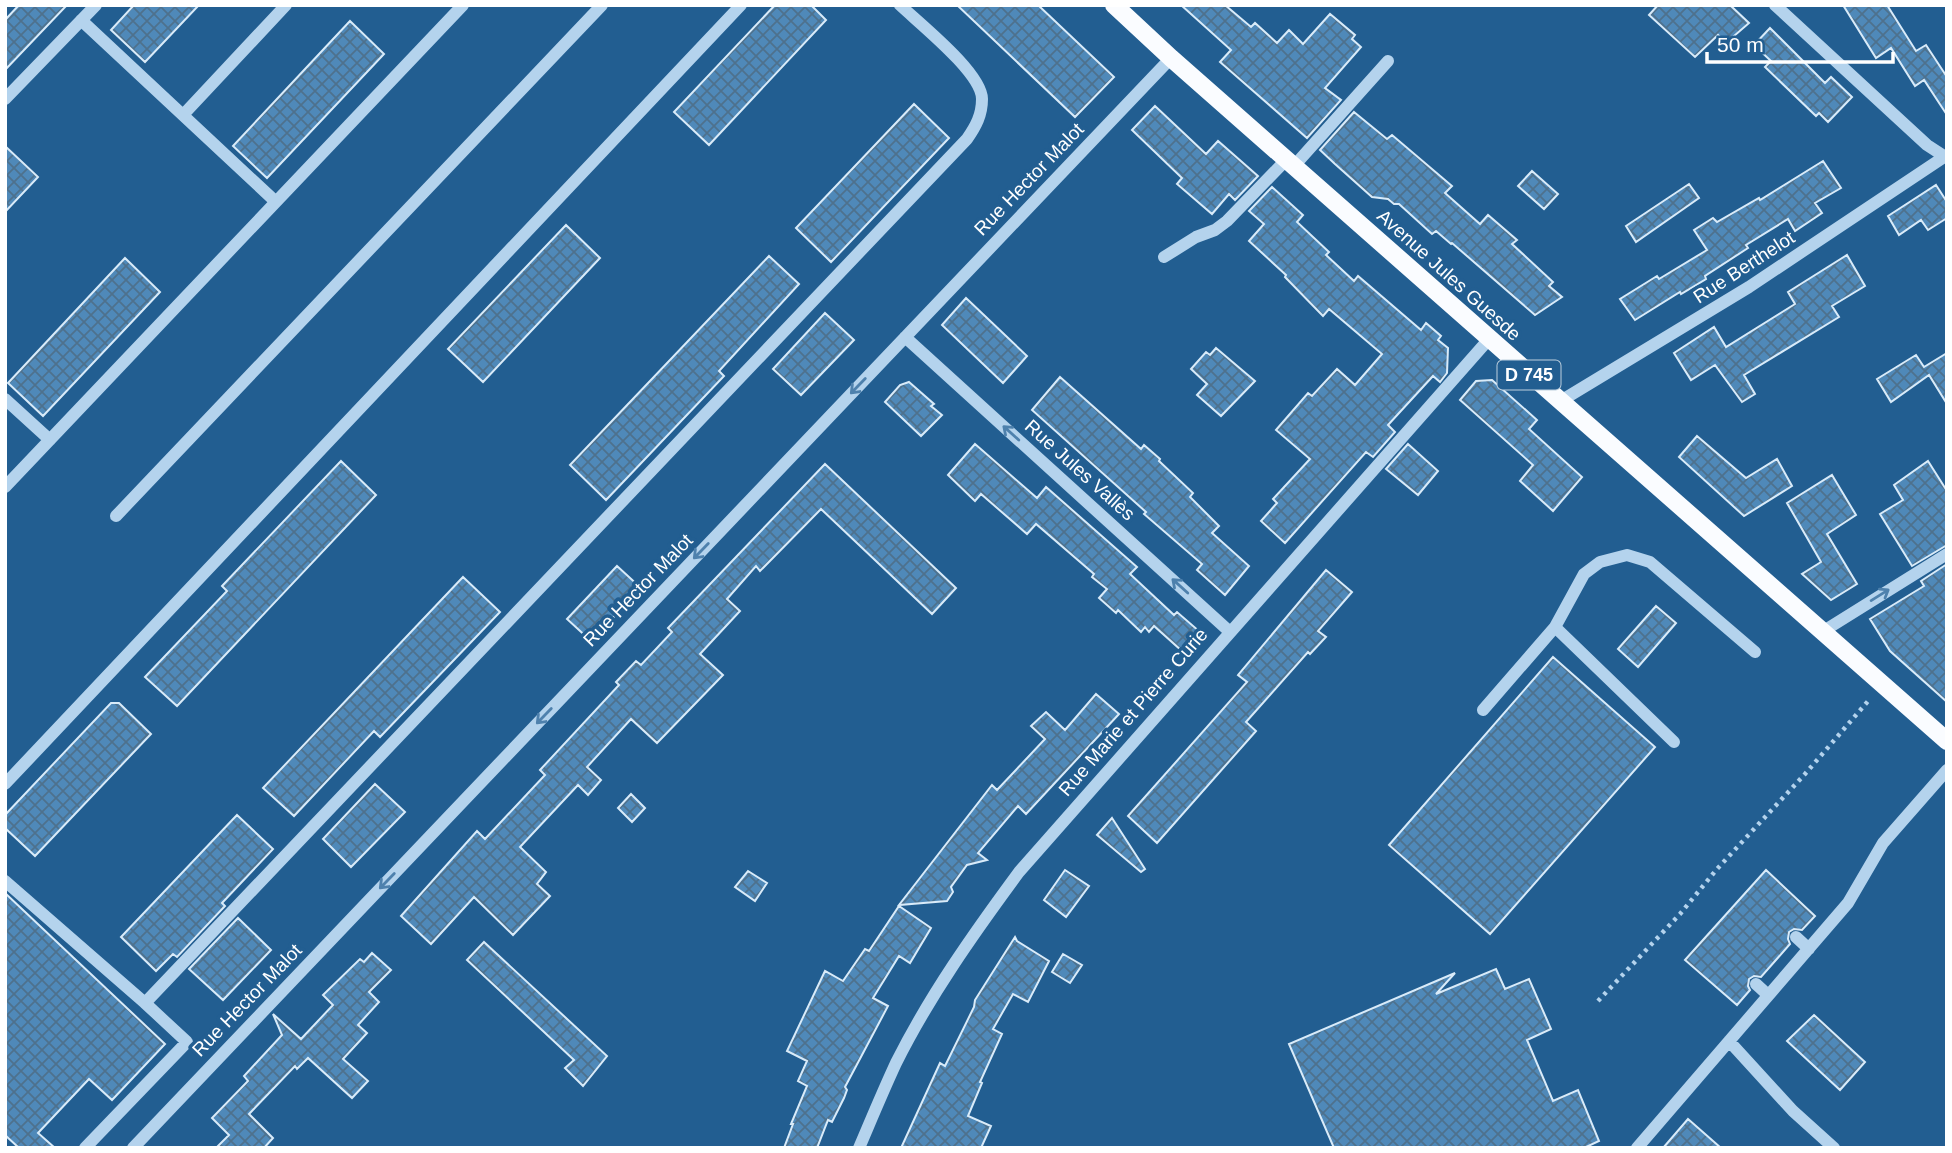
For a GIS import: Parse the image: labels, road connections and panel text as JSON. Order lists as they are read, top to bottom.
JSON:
{
  "streets": {
    "main road": ["Avenue Jules Guesde", "D 745"],
    "street": [
      "Rue Hector Malot",
      "Rue Berthelot",
      "Rue Jules Vallès",
      "Rue Marie et Pierre Curie"
    ]
  },
  "crossings": [
    ["Rue Hector Malot", "Avenue Jules Guesde"],
    ["Rue Hector Malot", "Rue Jules Vallès"],
    ["Rue Berthelot", "Avenue Jules Guesde"],
    ["Avenue Jules Guesde", "Rue Marie et Pierre Curie"],
    ["Rue Jules Vallès", "Rue Marie et Pierre Curie"]
  ],
  "one_way": ["Rue Jules Vallès"],
  "scale_bar": "50 m"
}
